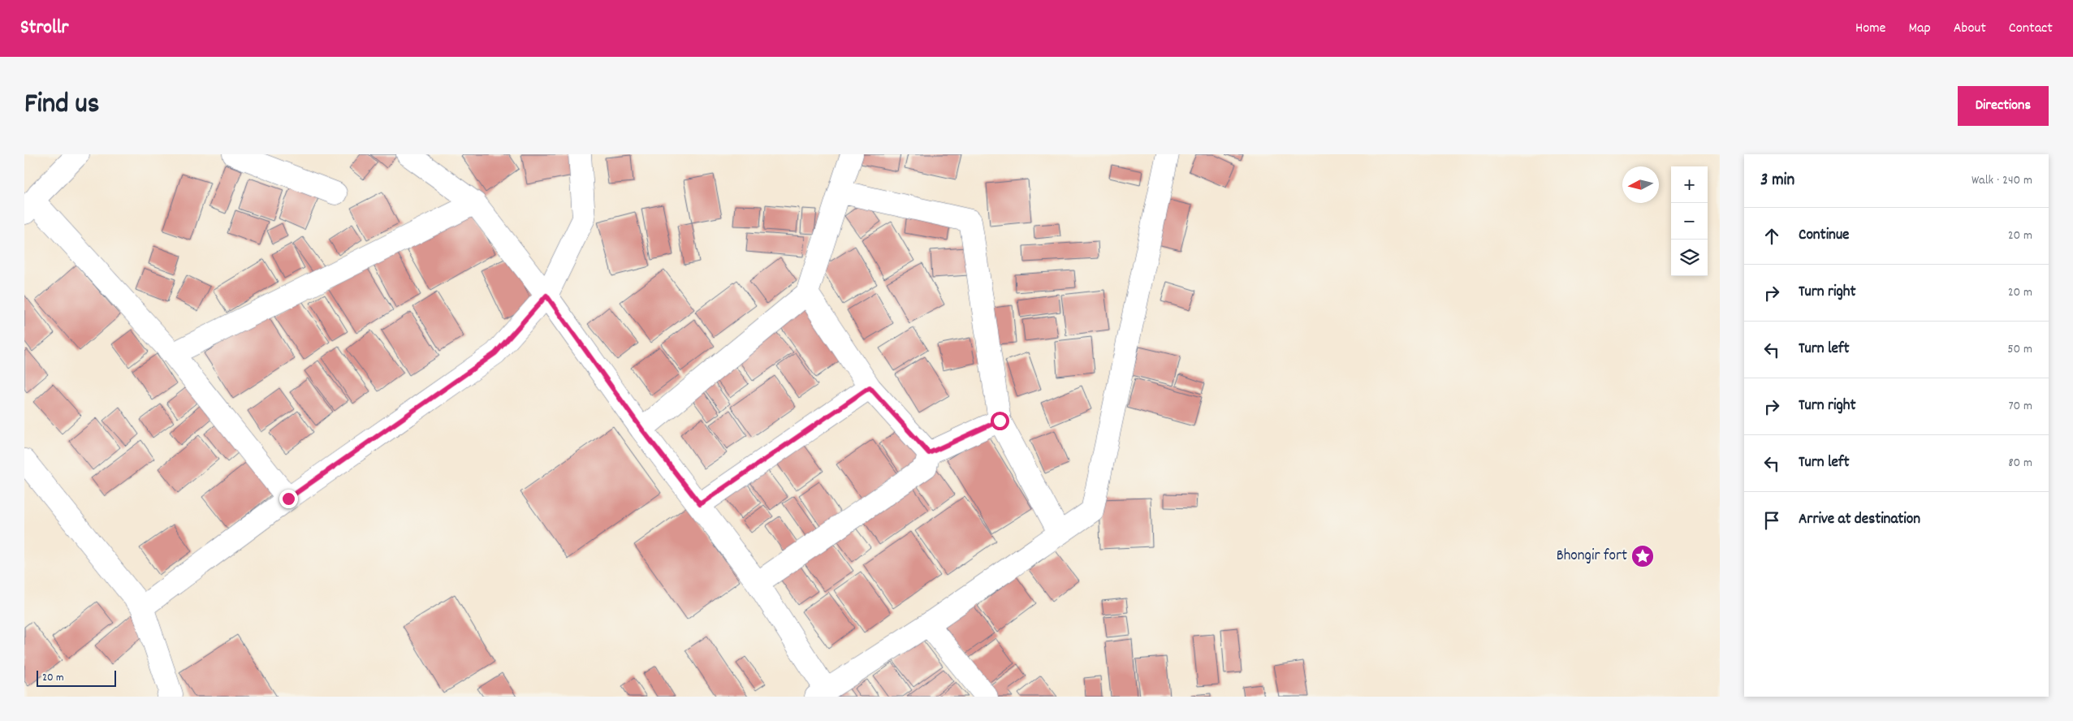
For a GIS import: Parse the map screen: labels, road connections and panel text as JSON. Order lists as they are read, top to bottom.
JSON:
{
  "places": {
    "place": ["Bhongir fort"]
  },
  "scale_bar": "20 m",
  "north": "left",
  "page": {
    "header": "Strollr",
    "nav": [
      "Home",
      "Map",
      "About",
      "Contact"
    ],
    "title": "Find us",
    "buttons": "Directions",
    "heading": ["3 min", "Walk · 240 m"],
    "map_buttons": ["+", "−"],
    "list": [
      ["Continue", "20 m"],
      ["Turn right", "20 m"],
      ["Turn left", "50 m"],
      ["Turn right", "70 m"],
      ["Turn left", "80 m"],
      "Arrive at destination"
    ],
    "scale": "20 m"
  }
}
